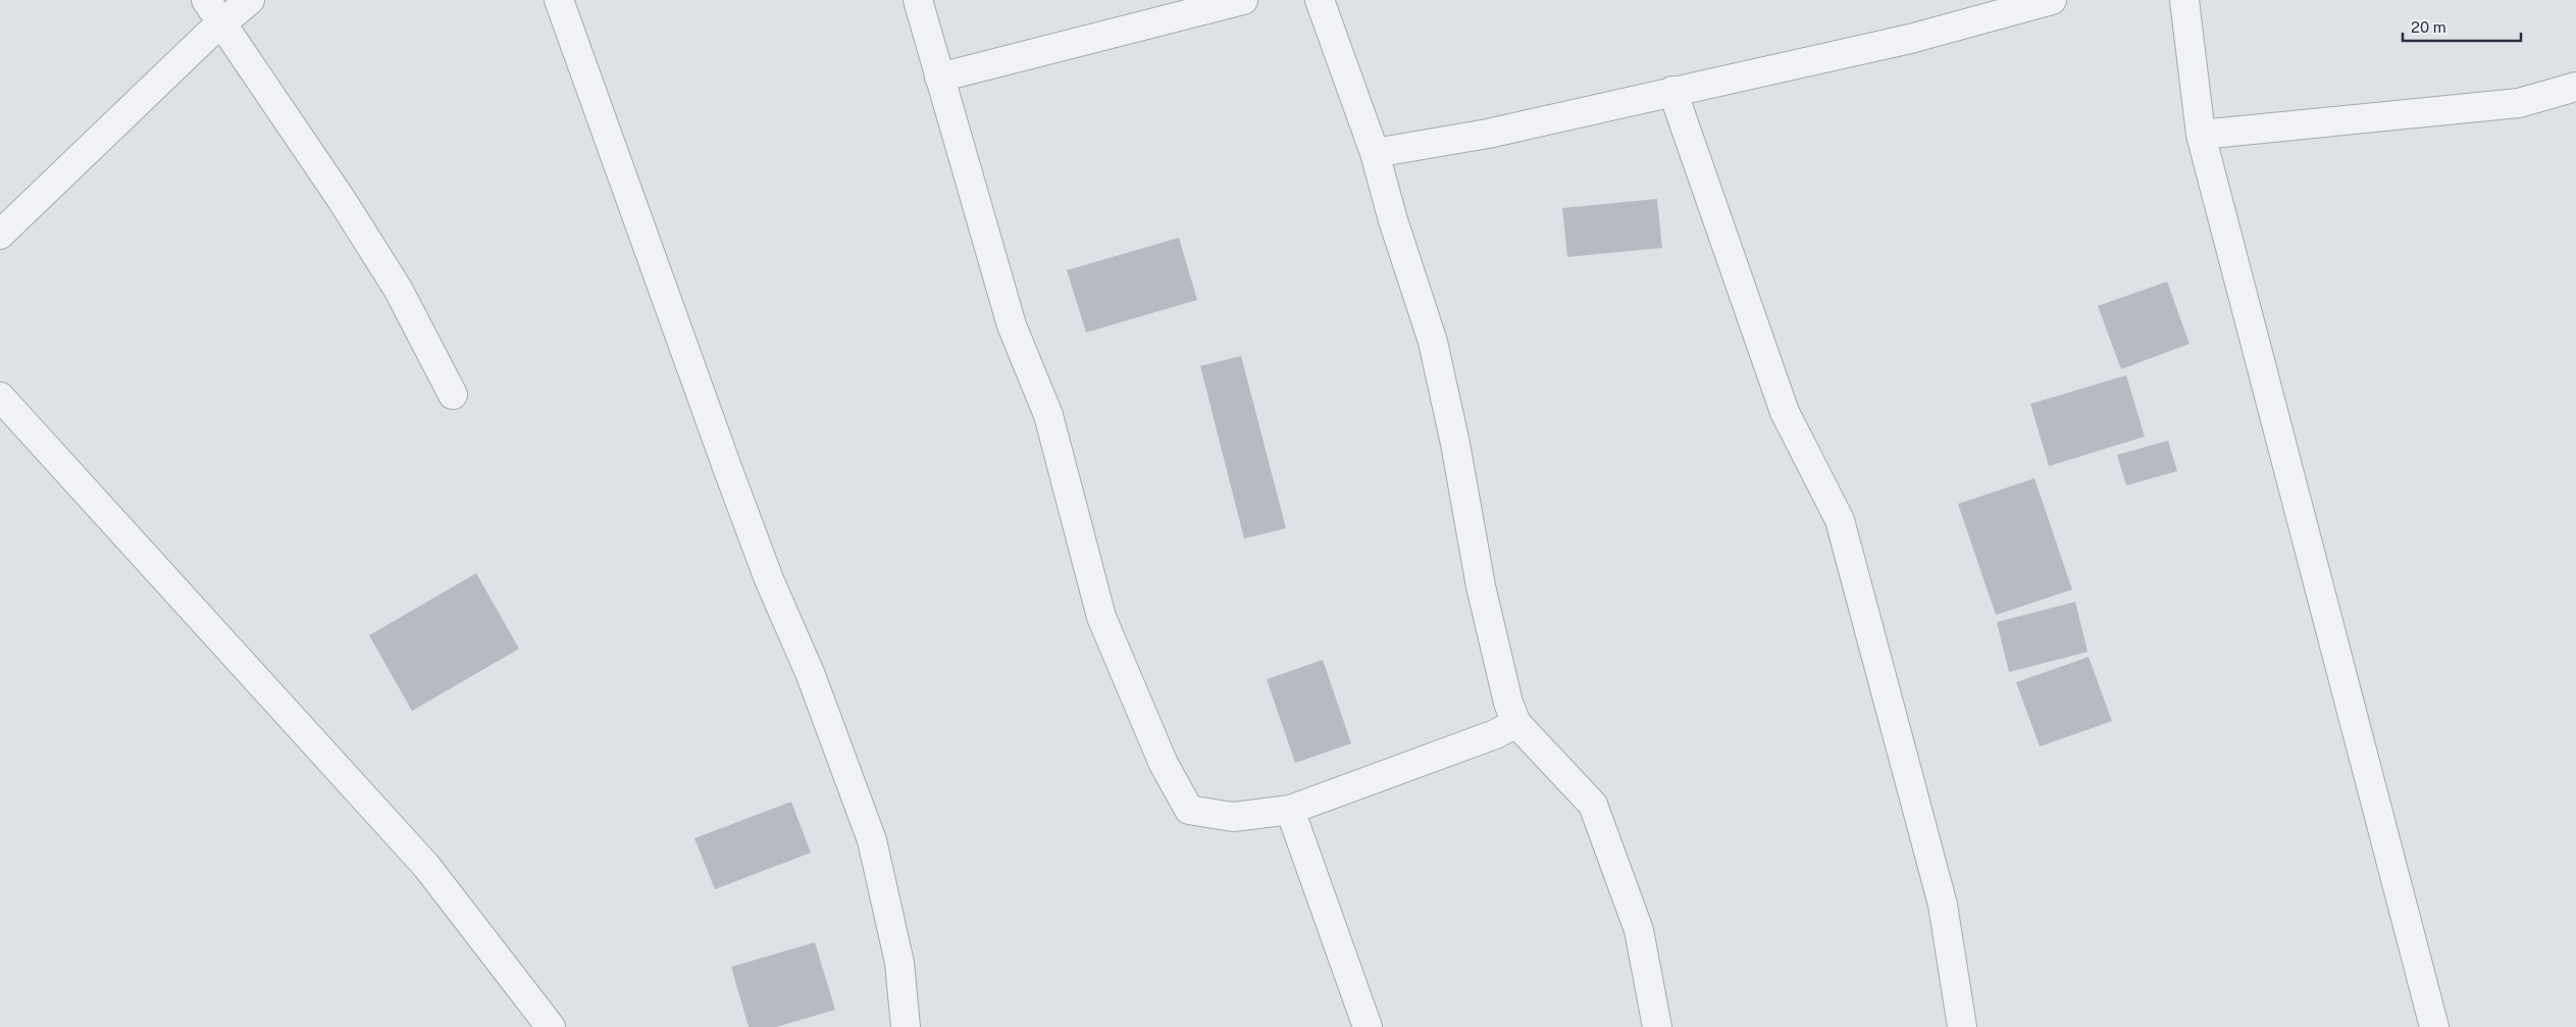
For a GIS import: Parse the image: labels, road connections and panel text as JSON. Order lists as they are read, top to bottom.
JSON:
{
  "scale_bar": "20 m"
}
